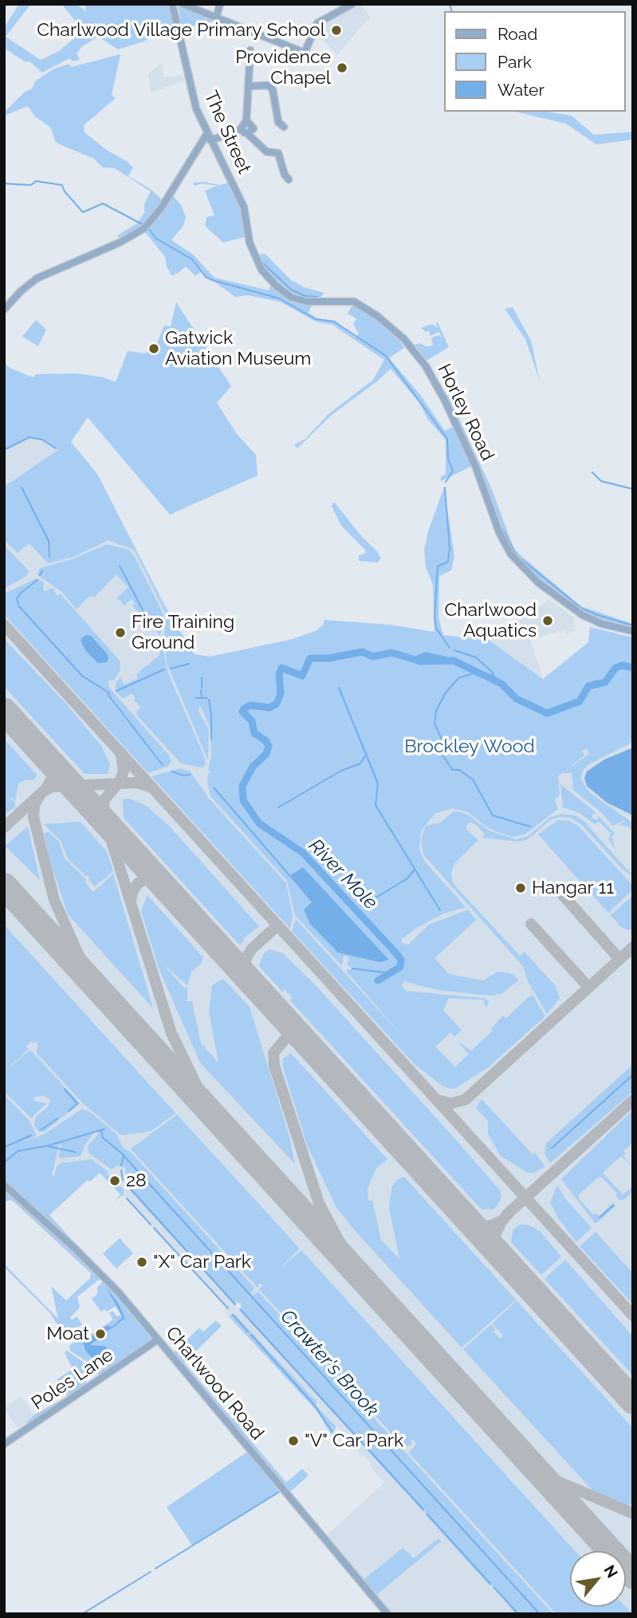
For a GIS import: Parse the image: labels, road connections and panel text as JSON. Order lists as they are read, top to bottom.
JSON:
{
  "streets": {
    "street": [
      "The Street",
      "Horley Road",
      "Poles Lane",
      "Charlwood Road"
    ]
  },
  "crossings": [
    ["The Street", "Horley Road"],
    ["Poles Lane", "Charlwood Road"]
  ],
  "water": ["River Mole", "Crawter's Brook"],
  "parks": ["Brockley Wood"],
  "places": [
    "Charlwood Village Primary School",
    "Providence Chapel",
    "Gatwick Aviation Museum",
    "Charlwood Aquatics",
    "Fire Training Ground",
    "Hangar 11",
    "28",
    "\"X\" Car Park",
    "Moat",
    "\"V\" Car Park"
  ],
  "legend": ["Road", "Park", "Water"],
  "north": "top right"
}
